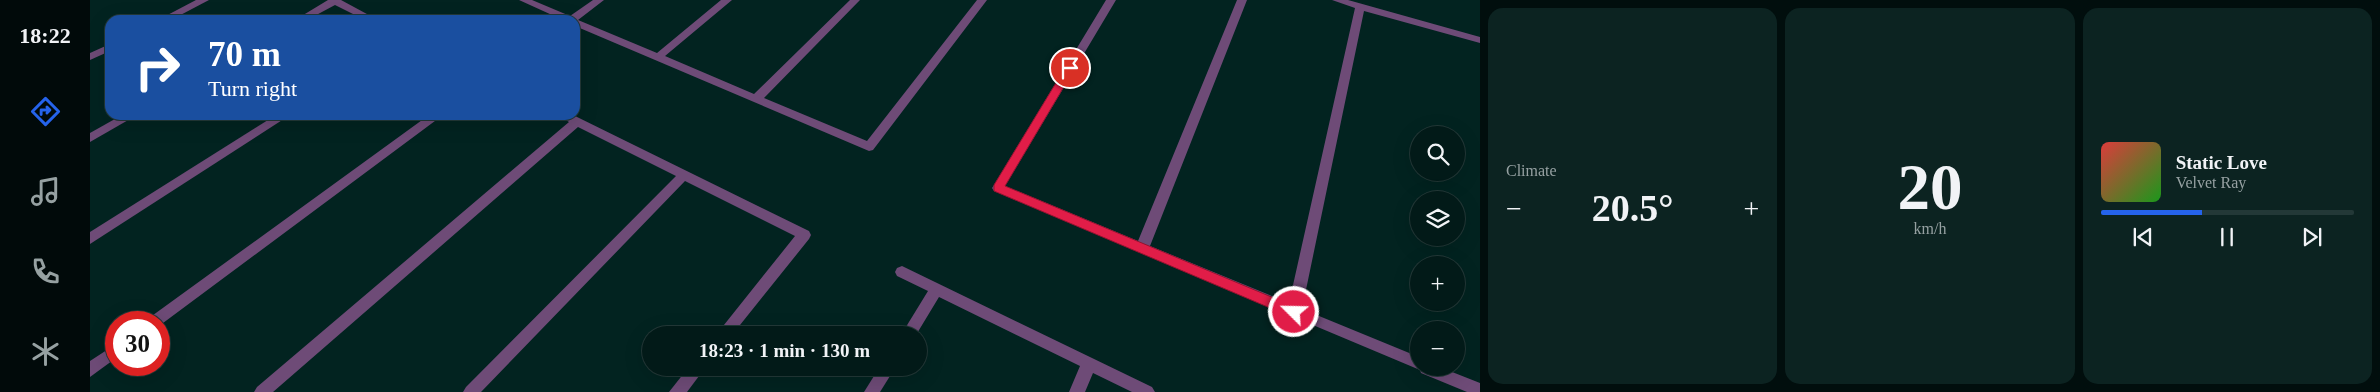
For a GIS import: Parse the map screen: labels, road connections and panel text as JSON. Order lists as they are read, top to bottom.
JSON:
{
  "page": {
    "tabs": "18:22",
    "tile": [
      "Climate",
      ["20", "km/h"]
    ],
    "turn": ["70 m", "Turn right"],
    "map_buttons": ["+", "−"],
    "song": ["Static Love", "Velvet Ray"],
    "heat": ["−", "20.5°", "+"],
    "limit": "30",
    "trip": "18:23 · 1 min · 130 m"
  }
}
